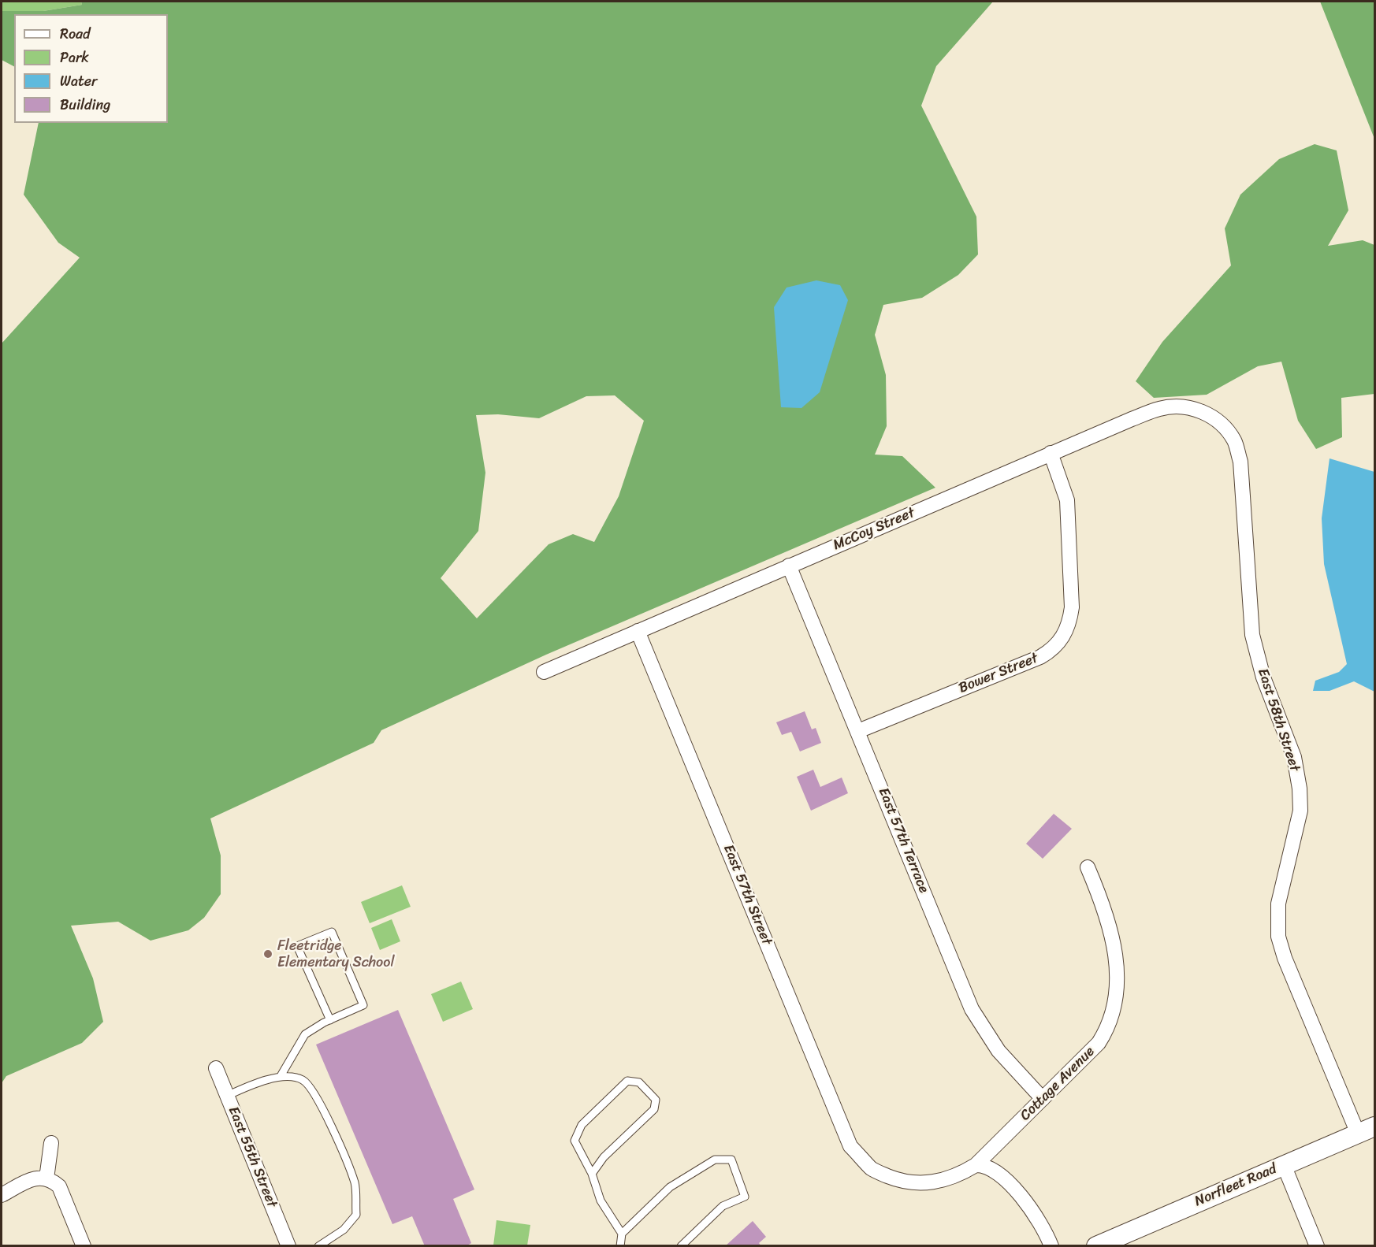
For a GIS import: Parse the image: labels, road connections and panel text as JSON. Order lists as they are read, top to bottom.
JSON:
{
  "streets": {
    "street": [
      "McCoy Street",
      "Bower Street",
      "East 58th Street",
      "East 57th Terrace",
      "East 57th Street",
      "Cottage Avenue",
      "East 55th Street",
      "Norfleet Road"
    ]
  },
  "crossings": [
    ["McCoy Street", "Bower Street"],
    ["McCoy Street", "East 58th Street"],
    ["McCoy Street", "East 57th Terrace"],
    ["McCoy Street", "East 57th Street"],
    ["Bower Street", "East 57th Terrace"],
    ["East 58th Street", "Norfleet Road"],
    ["East 57th Terrace", "Cottage Avenue"],
    ["East 57th Street", "Cottage Avenue"]
  ],
  "places": ["Fleetridge Elementary School"],
  "legend": [
    "Road",
    "Park",
    "Water",
    "Building"
  ]
}
